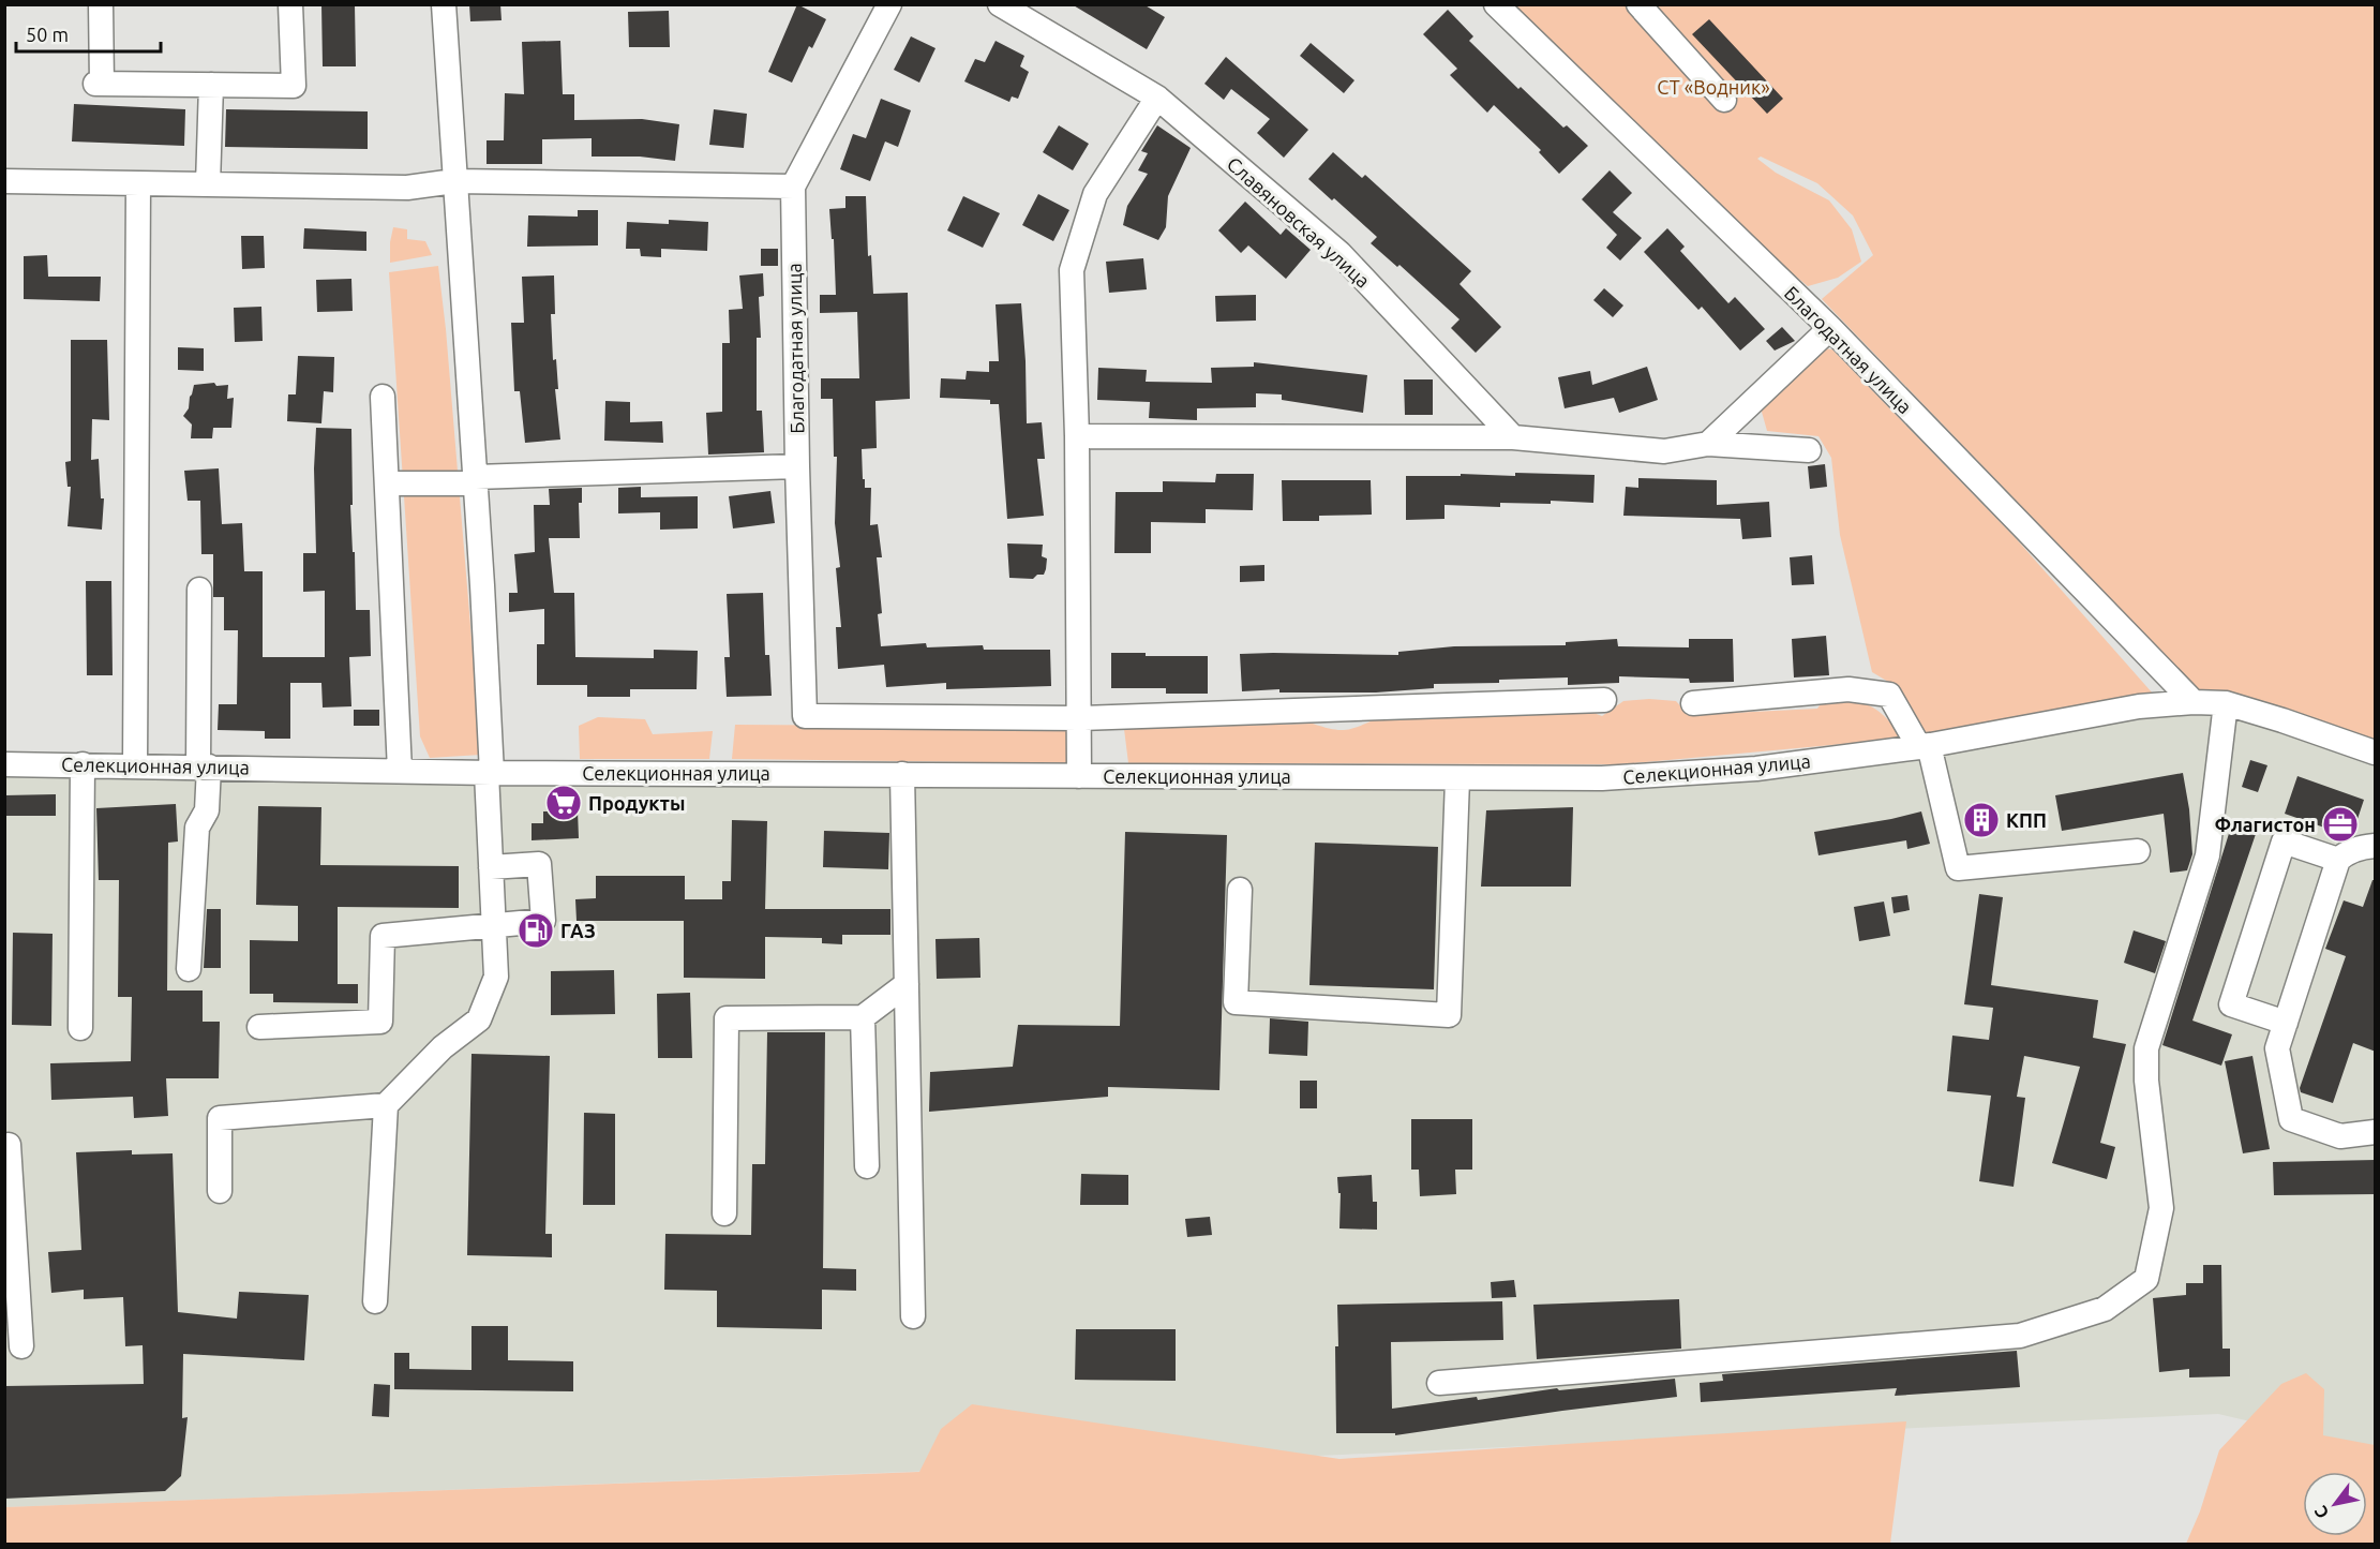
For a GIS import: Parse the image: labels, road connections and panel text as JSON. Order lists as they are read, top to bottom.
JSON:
{
  "streets": {
    "street": ["Славяновская улица", "Благодатная улица", "Селекционная улица"]
  },
  "crossings": [
    ["Благодатная улица", "Селекционная улица"]
  ],
  "parks": ["СТ «Водник»"],
  "places": {
    "supermarket": ["Продукты"],
    "building": ["КПП"],
    "office": ["Флагистон"],
    "fuel station": ["ГАЗ"]
  },
  "scale_bar": "50 m",
  "north": "bottom left"
}
